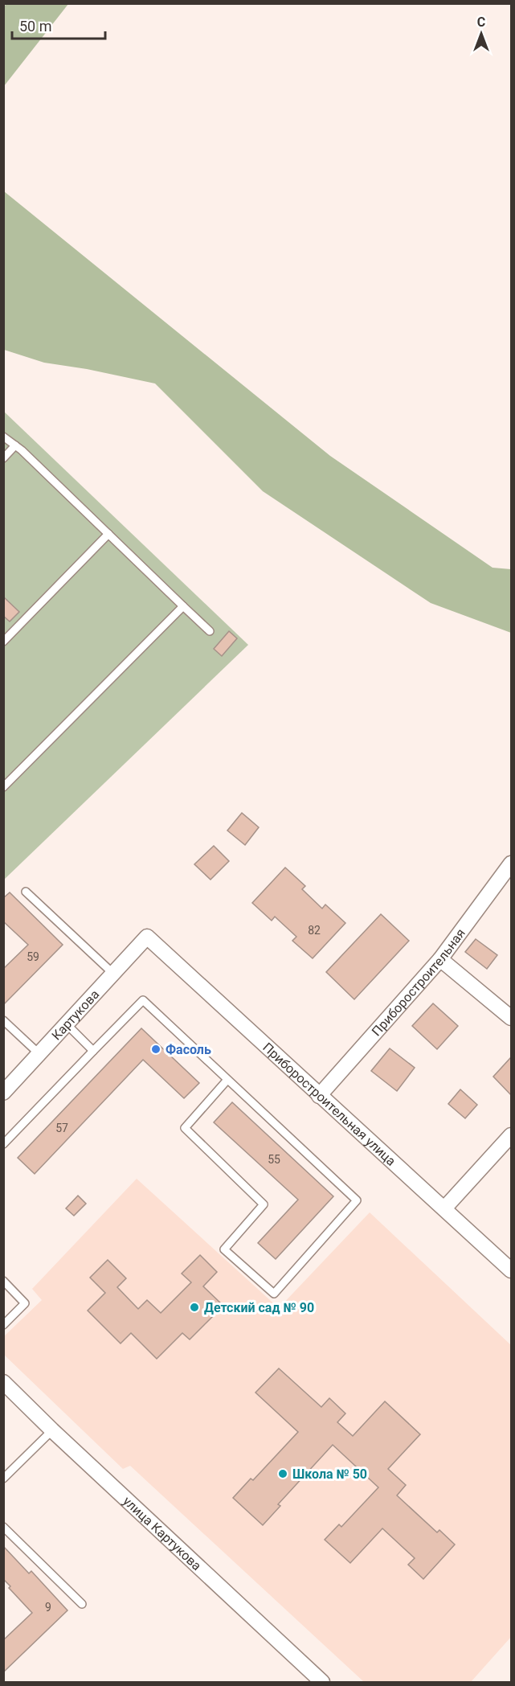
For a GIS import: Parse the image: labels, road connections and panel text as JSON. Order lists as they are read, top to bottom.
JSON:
{
  "streets": {
    "street": [
      "Приборостроительная",
      "Картукова",
      "Приборостроительная улица",
      "улица Картукова"
    ]
  },
  "crossings": [
    ["Приборостроительная", "Приборостроительная улица"],
    ["Картукова", "Приборостроительная улица"]
  ],
  "places": ["Фасоль", "Детский сад № 90", "Школа № 50"],
  "house_numbers": [
    "82",
    "59",
    "57",
    "55",
    "9"
  ],
  "scale_bar": "50 m",
  "north": "top"
}
